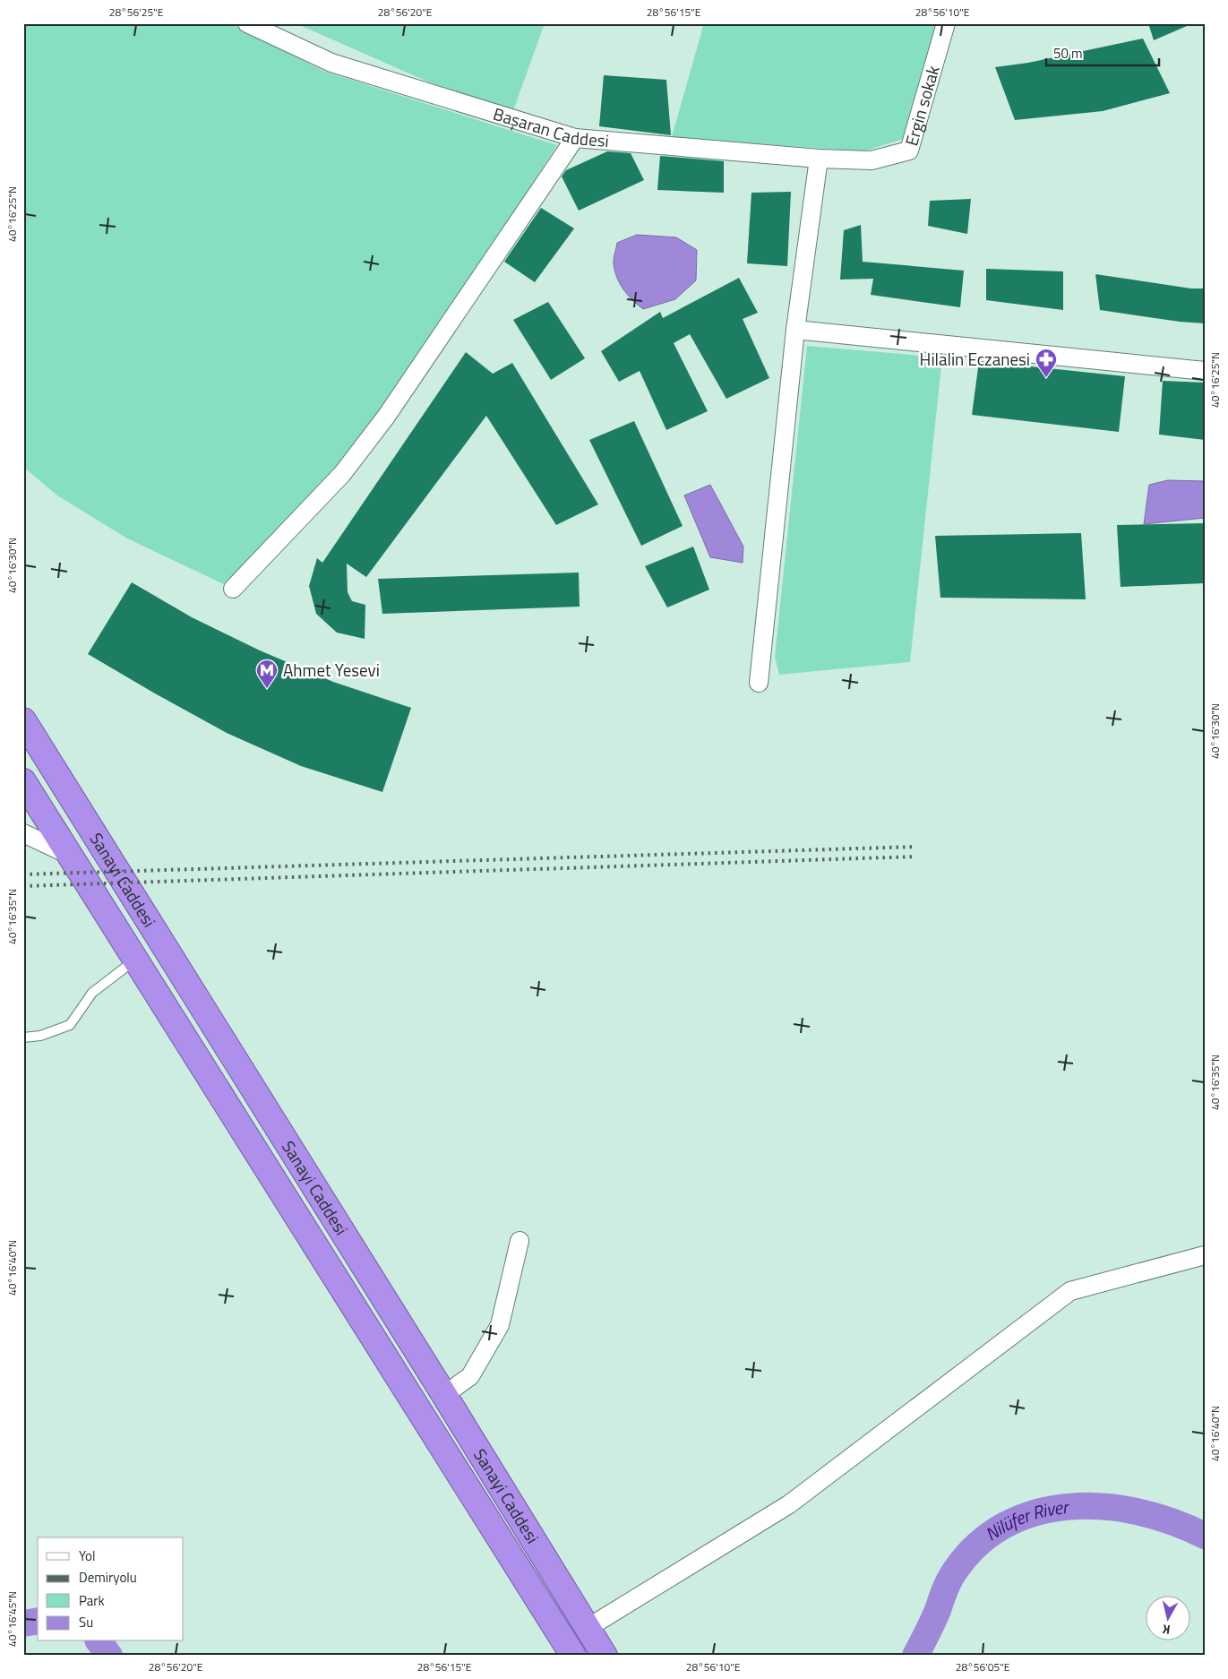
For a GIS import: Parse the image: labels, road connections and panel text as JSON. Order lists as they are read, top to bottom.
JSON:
{
  "streets": {
    "highway": ["Sanayi Caddesi"],
    "street": ["Ergin sokak", "Başaran Caddesi"]
  },
  "crossings": [
    ["Ergin sokak", "Başaran Caddesi"]
  ],
  "water": ["Nilüfer River"],
  "places": {
    "pharmacy": ["Hilalin Eczanesi"],
    "metro station": ["Ahmet Yesevi"]
  },
  "legend": [
    "Yol",
    "Demiryolu",
    "Park",
    "Su"
  ],
  "scale_bar": "50 m",
  "north": "bottom",
  "coordinates": [
    "28°56'25\"E",
    "28°56'20\"E",
    "28°56'15\"E",
    "28°56'10\"E",
    "40°16'25\"N",
    "40°16'30\"N",
    "40°16'35\"N",
    "40°16'40\"N",
    "40°16'45\"N",
    "28°56'05\"E"
  ]
}
